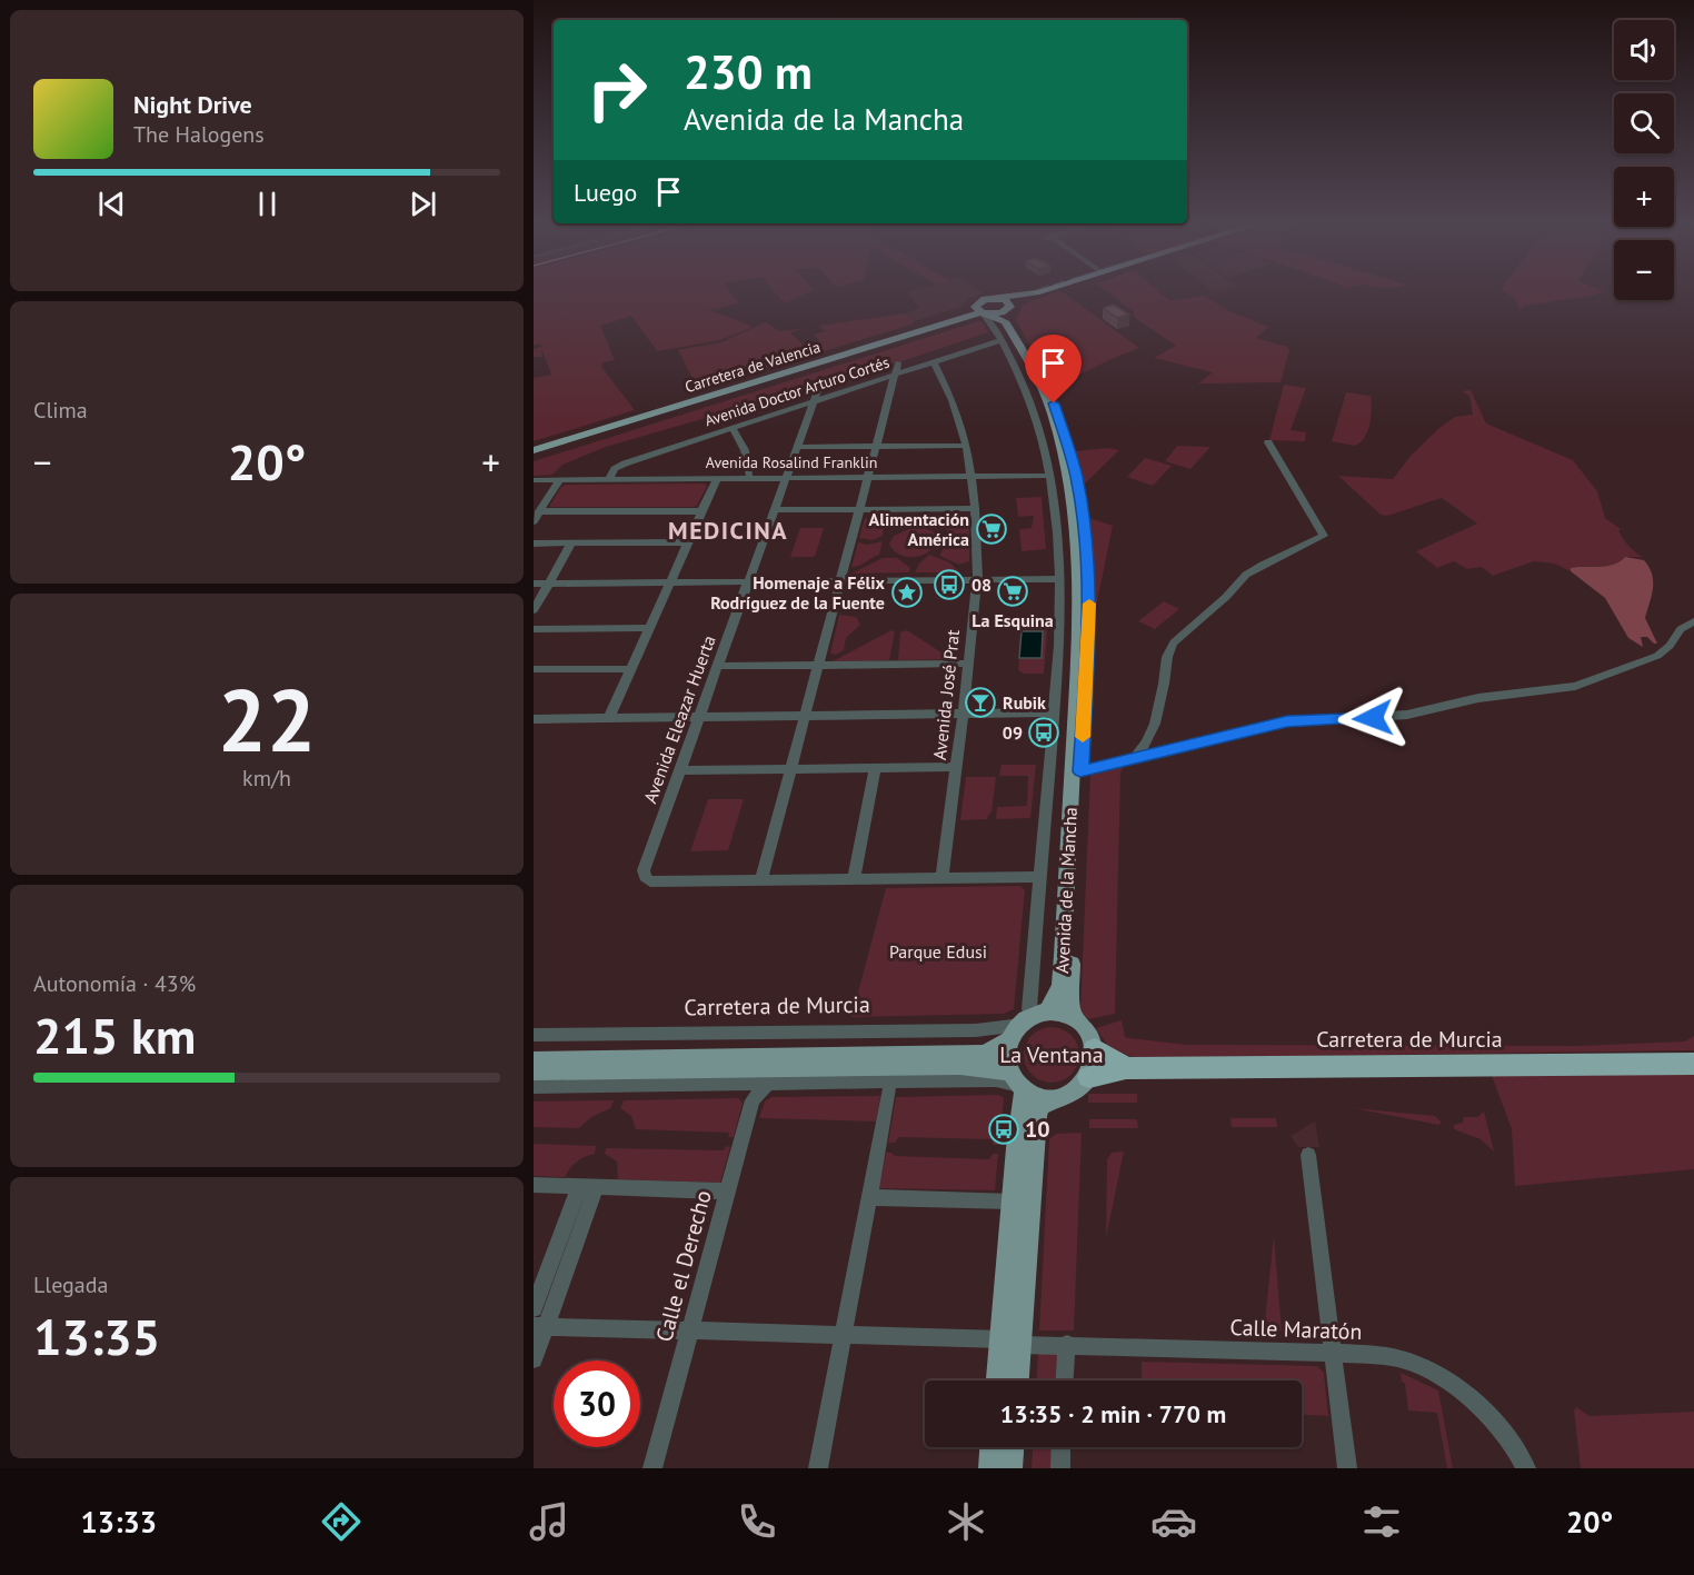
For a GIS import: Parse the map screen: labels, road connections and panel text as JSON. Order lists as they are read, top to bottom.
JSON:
{
  "streets": {
    "highway": ["Carretera de Murcia"],
    "main road": ["Carretera de Valencia", "Avenida de la Mancha"],
    "street": [
      "Avenida Doctor Arturo Cortés",
      "Avenida Rosalind Franklin",
      "Avenida José Prat",
      "Avenida Eleazar Huerta",
      "Calle el Derecho",
      "Calle Maratón"
    ]
  },
  "crossings": [
    ["Carretera de Valencia", "Avenida de la Mancha"],
    ["Avenida Doctor Arturo Cortés", "Avenida Rosalind Franklin"],
    ["Avenida Doctor Arturo Cortés", "Avenida José Prat"],
    ["Avenida Doctor Arturo Cortés", "Avenida Eleazar Huerta"],
    ["Avenida Doctor Arturo Cortés", "Avenida de la Mancha"],
    ["Avenida Rosalind Franklin", "Avenida José Prat"],
    ["Avenida Rosalind Franklin", "Avenida Eleazar Huerta"],
    ["Avenida Rosalind Franklin", "Avenida de la Mancha"],
    ["Avenida de la Mancha", "Carretera de Murcia"],
    ["Calle el Derecho", "Calle Maratón"]
  ],
  "districts": ["MEDICINA"],
  "parks": ["Parque Edusi", "La Ventana"],
  "places": {
    "supermarket": ["Alimentación América", "La Esquina"],
    "bus stop": ["08", "09", "10"],
    "place": ["Homenaje a Félix Rodríguez de la Fuente"],
    "bar": ["Rubik"]
  },
  "page": {
    "map_buttons": ["+", "−"],
    "turn": ["230 m", "Avenida de la Mancha"],
    "song": ["Night Drive", "The Halogens"],
    "then": "Luego",
    "tile": [
      "Clima",
      ["22", "km/h"],
      ["Autonomía · 43%", "215 km"],
      ["Llegada", "13:35"]
    ],
    "heat": ["−", "20°", "+"],
    "limit": "30",
    "trip": "13:35 · 2 min · 770 m",
    "tabs": ["13:33", "20°"]
  }
}
